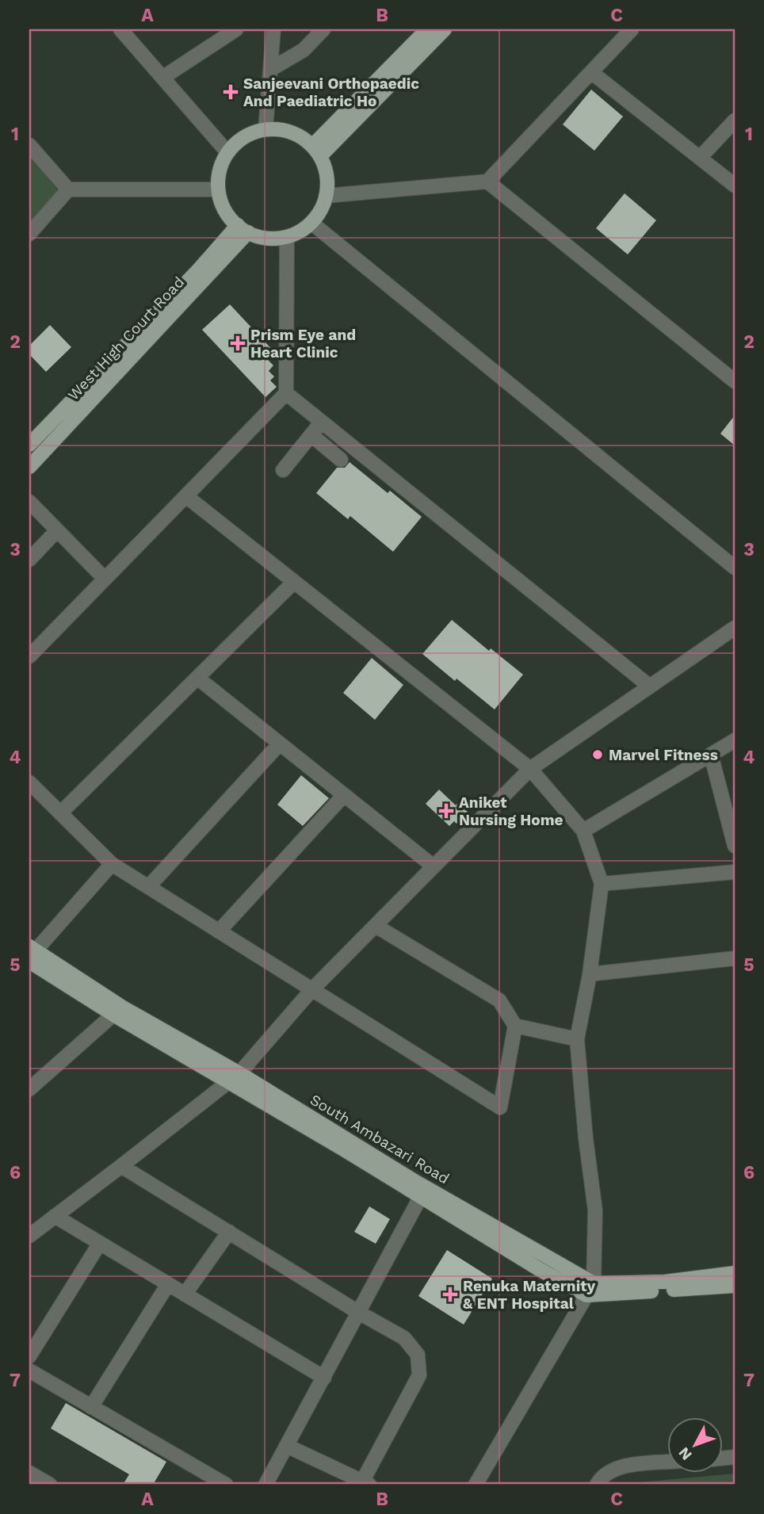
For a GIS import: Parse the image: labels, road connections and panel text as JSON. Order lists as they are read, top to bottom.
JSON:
{
  "streets": {
    "main road": ["West High Court Road", "South Ambazari Road"]
  },
  "places": {
    "health": [
      "Sanjeevani Orthopaedic And Paediatric Ho",
      "Prism Eye and Heart Clinic",
      "Aniket Nursing Home",
      "Renuka Maternity & ENT Hospital"
    ],
    "other": ["Marvel Fitness"]
  },
  "north": "bottom left",
  "grid": {
    "columns": ["A", "B", "C"],
    "rows": [
      "1",
      "2",
      "3",
      "4",
      "5",
      "6",
      "7"
    ]
  }
}
